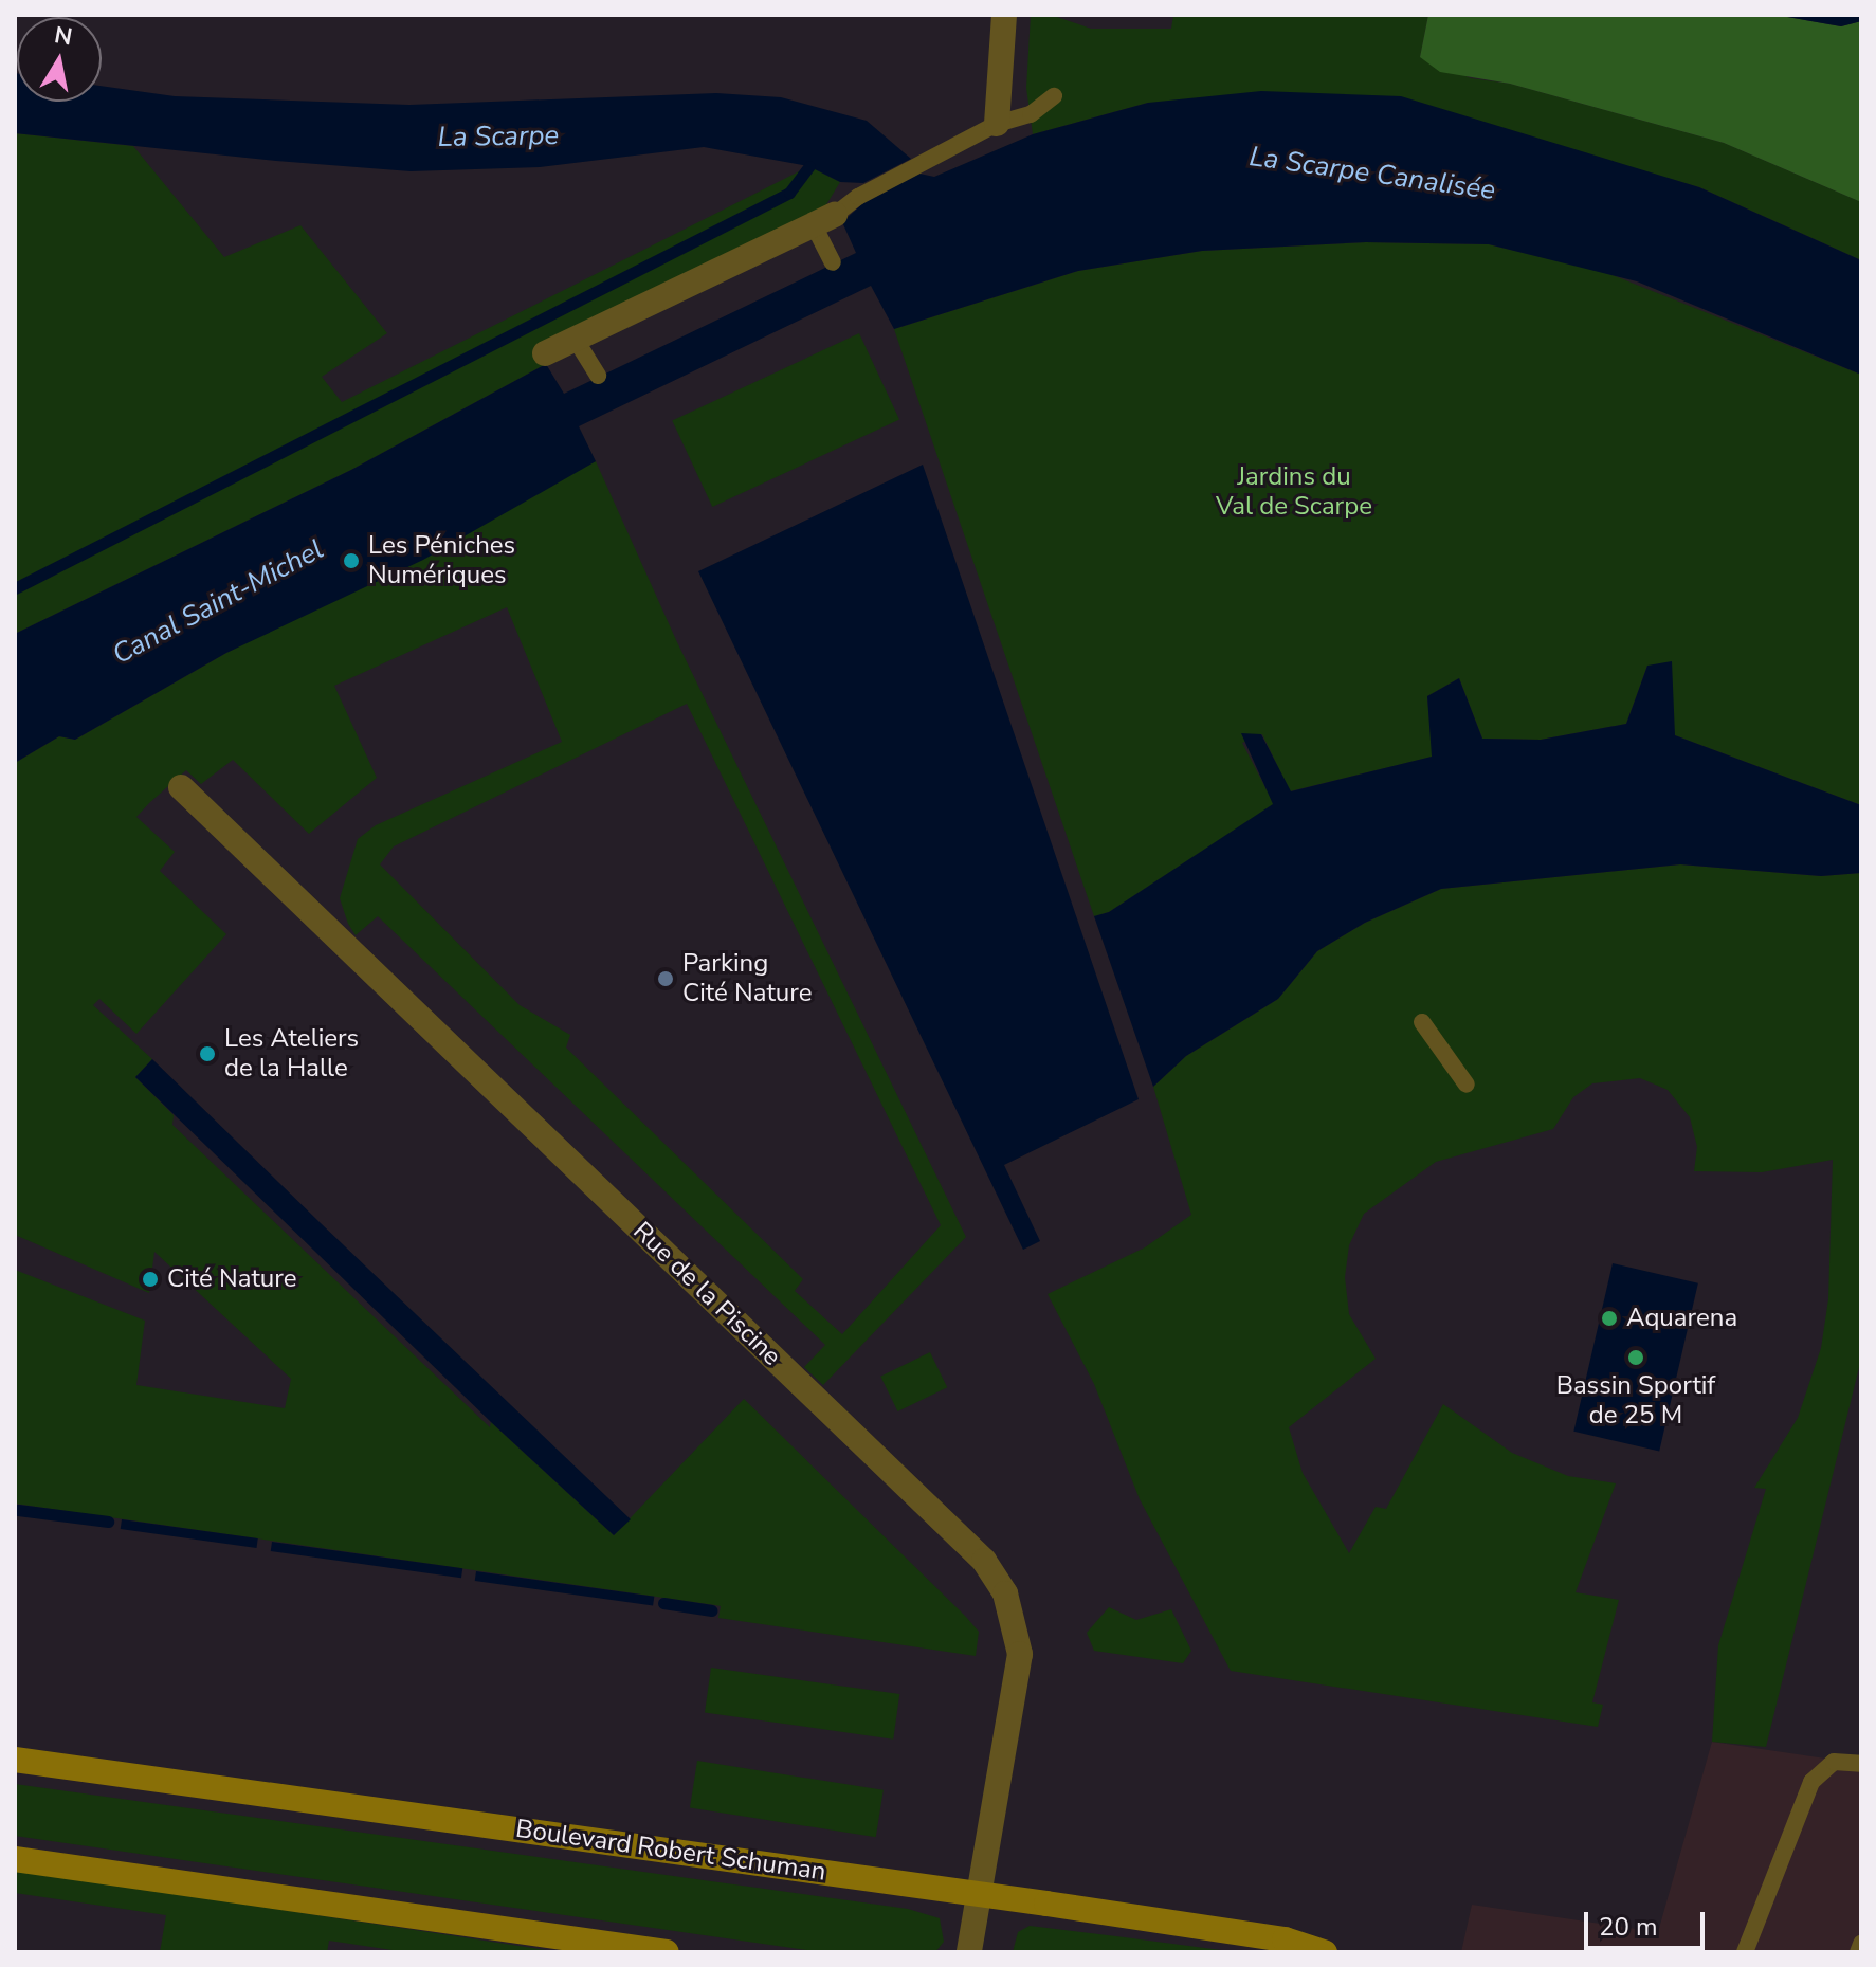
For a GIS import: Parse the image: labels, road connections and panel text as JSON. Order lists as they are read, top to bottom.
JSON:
{
  "streets": {
    "main road": ["Boulevard Robert Schuman"],
    "street": ["Rue de la Piscine"]
  },
  "crossings": [
    ["Rue de la Piscine", "Boulevard Robert Schuman"]
  ],
  "water": ["La Scarpe", "La Scarpe Canalisée", "Canal Saint-Michel"],
  "parks": ["Jardins du Val de Scarpe"],
  "places": [
    "Les Péniches Numériques",
    "Parking Cité Nature",
    "Les Ateliers de la Halle",
    "Cité Nature",
    "Aquarena",
    "Bassin Sportif de 25 M"
  ],
  "scale_bar": "20 m",
  "north": "top"
}
